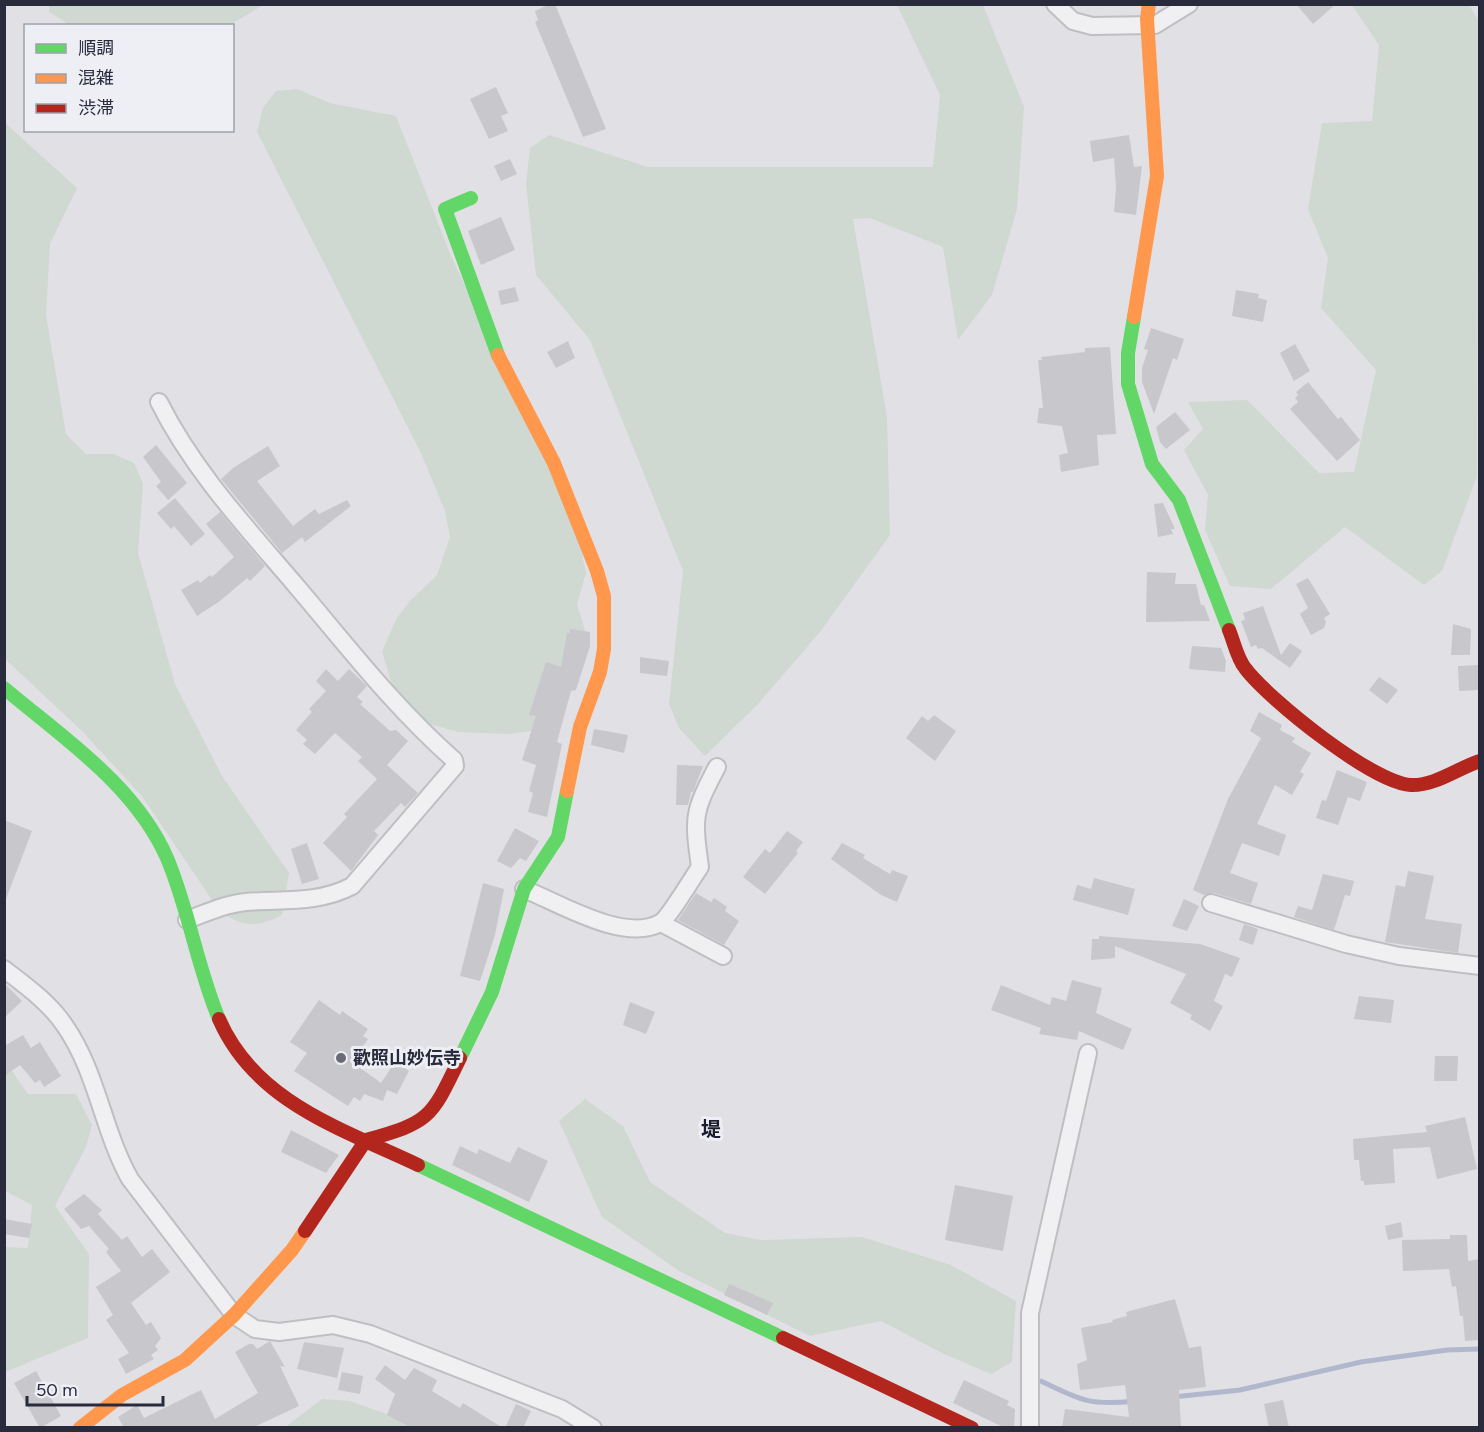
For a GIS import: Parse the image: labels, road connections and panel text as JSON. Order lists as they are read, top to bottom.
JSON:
{
  "districts": ["堤"],
  "places": ["歡照山妙伝寺"],
  "legend": ["順調", "混雑", "渋滞"],
  "scale_bar": "50 m"
}
